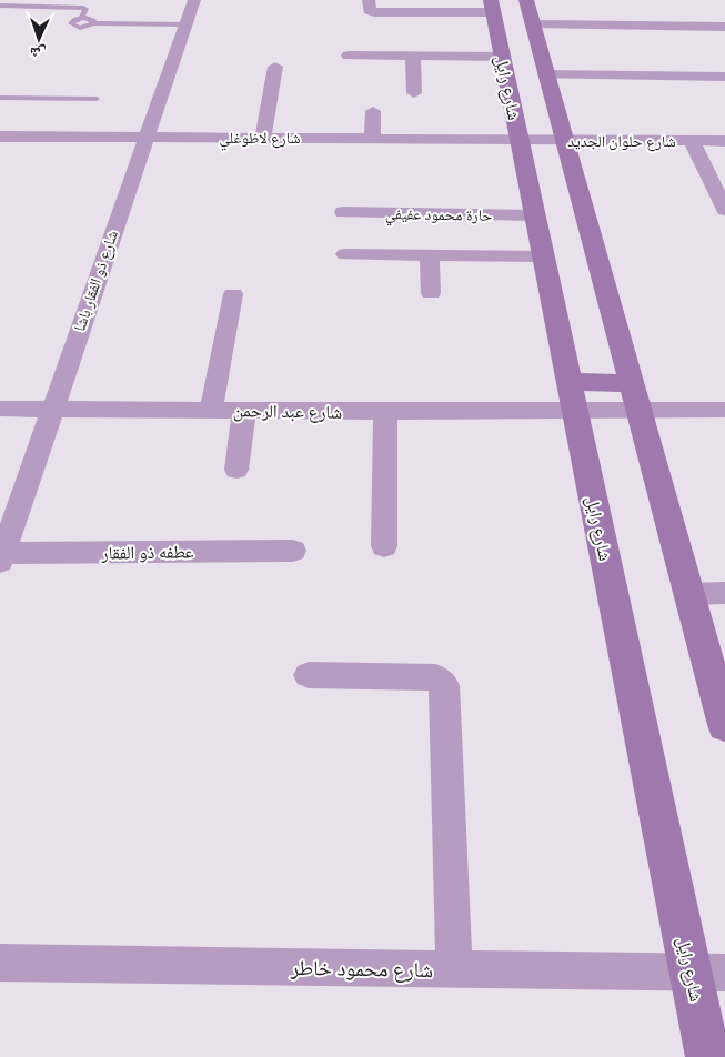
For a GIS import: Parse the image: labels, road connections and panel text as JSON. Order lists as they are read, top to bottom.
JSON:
{
  "streets": {
    "street": [
      "شارع رايل",
      "شارع لاظوغلي",
      "شارع حلوان الجديد",
      "حارة محمود عفيفي",
      "شارع ذو الفقار باشا",
      "شارع عبد الرحمن",
      "عطفه ذو الفقار",
      "شارع محمود خاطر"
    ]
  },
  "crossings": [
    ["شارع رايل", "شارع لاظوغلي"],
    ["شارع رايل", "شارع حلوان الجديد"],
    ["شارع رايل", "حارة محمود عفيفي"],
    ["شارع رايل", "شارع عبد الرحمن"],
    ["شارع رايل", "شارع محمود خاطر"],
    ["شارع لاظوغلي", "شارع حلوان الجديد"],
    ["شارع لاظوغلي", "شارع ذو الفقار باشا"],
    ["شارع ذو الفقار باشا", "شارع عبد الرحمن"],
    ["شارع ذو الفقار باشا", "عطفه ذو الفقار"]
  ],
  "north": "bottom"
}
